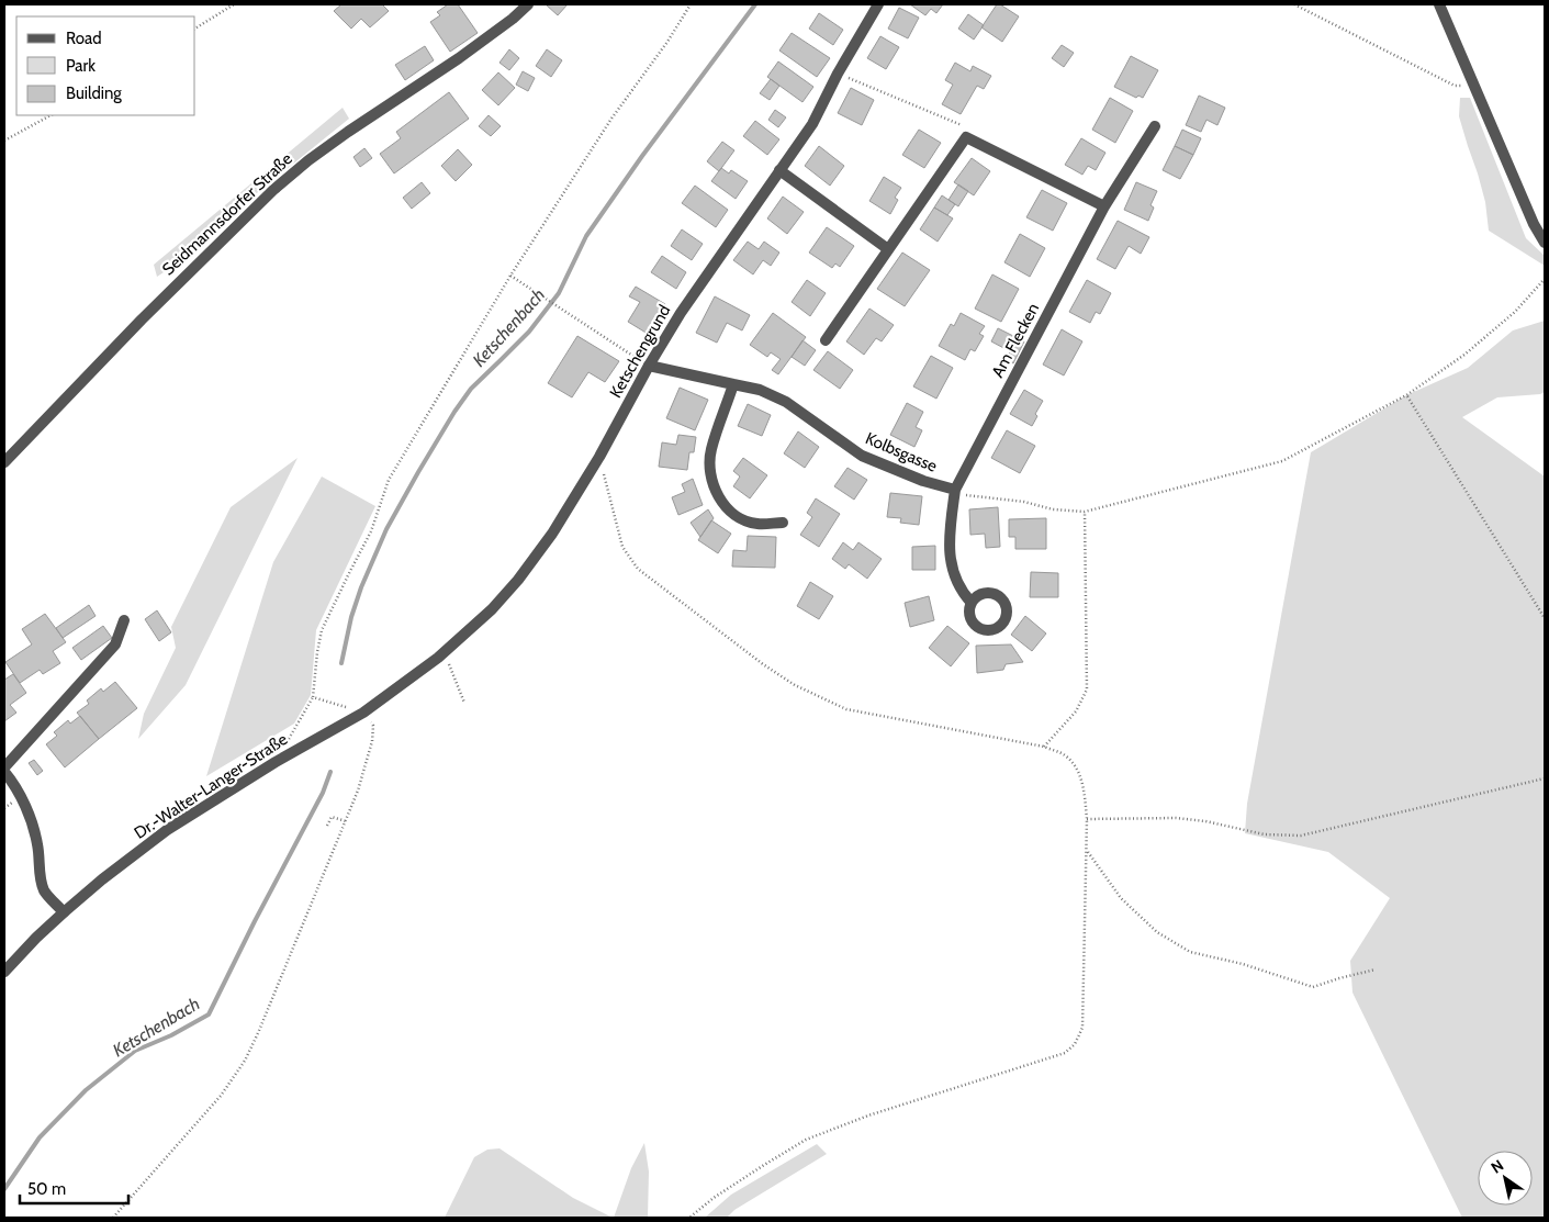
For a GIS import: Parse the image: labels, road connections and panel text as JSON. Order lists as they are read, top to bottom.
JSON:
{
  "streets": {
    "street": [
      "Seidmannsdorfer Straße",
      "Am Flecken",
      "Ketschengrund",
      "Kolbsgasse",
      "Dr.-Walter-Langer-Straße"
    ]
  },
  "crossings": [
    ["Am Flecken", "Kolbsgasse"],
    ["Ketschengrund", "Kolbsgasse"],
    ["Ketschengrund", "Dr.-Walter-Langer-Straße"]
  ],
  "water": ["Ketschenbach"],
  "legend": ["Road", "Park", "Building"],
  "scale_bar": "50 m",
  "north": "top left"
}
